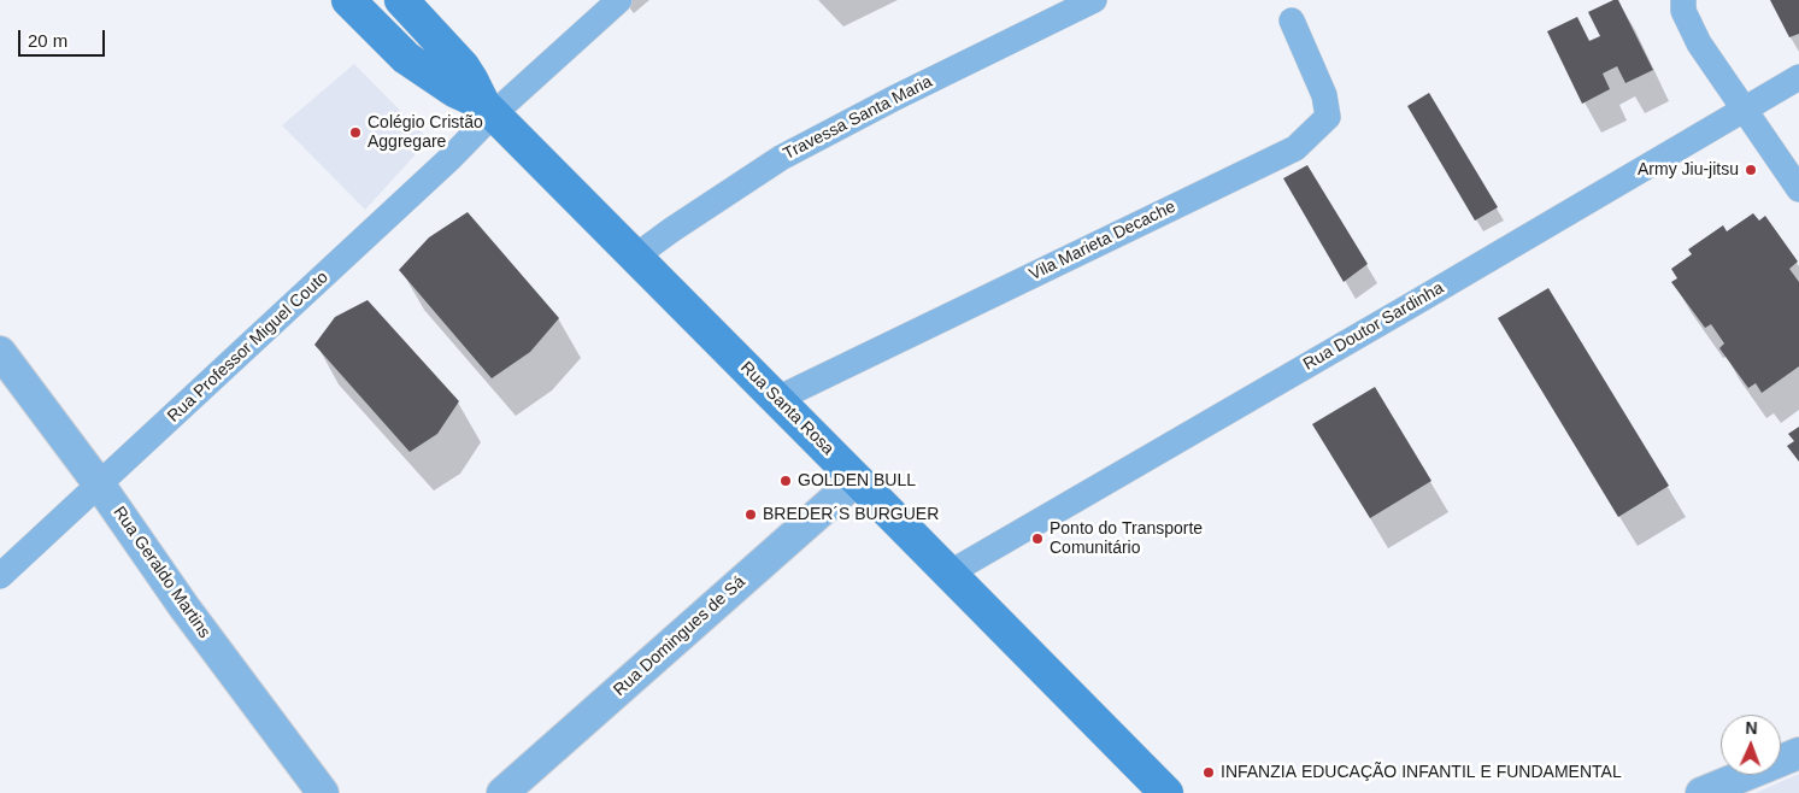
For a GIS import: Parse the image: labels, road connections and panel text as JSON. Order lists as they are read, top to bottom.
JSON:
{
  "streets": {
    "main road": ["Rua Santa Rosa"],
    "street": [
      "Travessa Santa Maria",
      "Vila Marieta Decache",
      "Rua Doutor Sardinha",
      "Rua Professor Miguel Couto",
      "Rua Geraldo Martins",
      "Rua Domingues de Sá"
    ]
  },
  "crossings": [
    ["Travessa Santa Maria", "Rua Santa Rosa"],
    ["Vila Marieta Decache", "Rua Santa Rosa"],
    ["Rua Doutor Sardinha", "Rua Santa Rosa"],
    ["Rua Professor Miguel Couto", "Rua Santa Rosa"],
    ["Rua Professor Miguel Couto", "Rua Geraldo Martins"],
    ["Rua Santa Rosa", "Rua Domingues de Sá"]
  ],
  "places": [
    "Colégio Cristão Aggregare",
    "Army Jiu-jitsu",
    "GOLDEN BULL",
    "BREDER´S BURGUER",
    "Ponto do Transporte Comunitário",
    "INFANZIA EDUCAÇÃO INFANTIL E FUNDAMENTAL"
  ],
  "scale_bar": "20 m",
  "north": "top"
}
